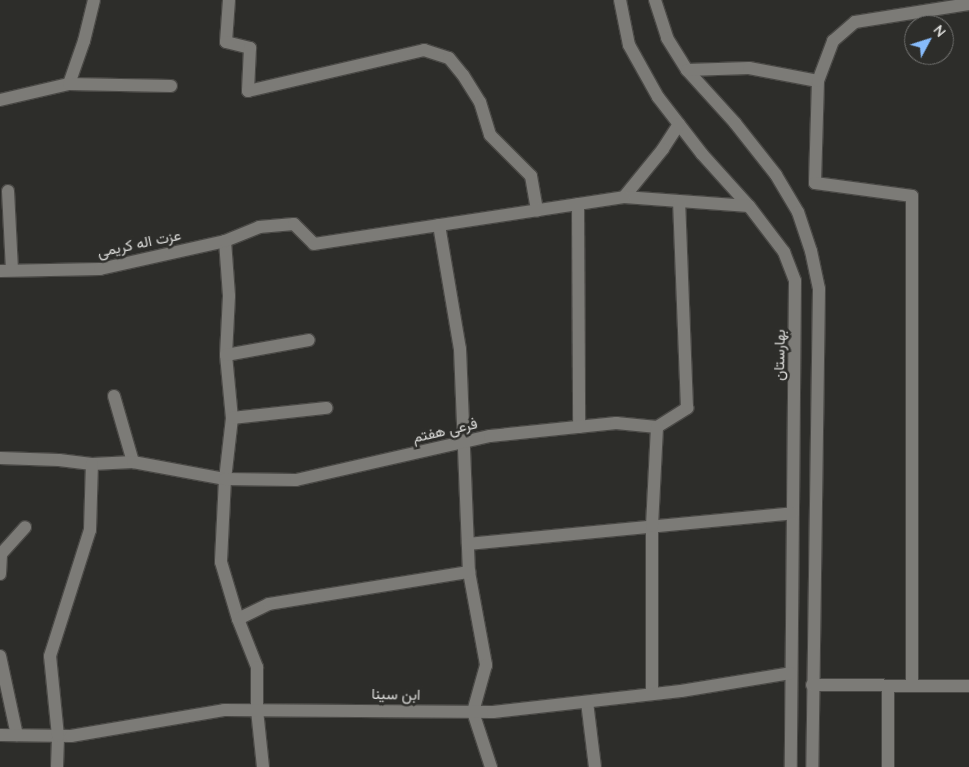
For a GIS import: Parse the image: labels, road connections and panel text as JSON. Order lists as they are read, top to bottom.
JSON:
{
  "streets": {
    "street": [
      "عزت اله کریمی",
      "بهارستان",
      "فرعی هفتم",
      "ابن سینا"
    ]
  },
  "crossings": [
    ["بهارستان", "ابن سینا"]
  ],
  "north": "top right"
}
